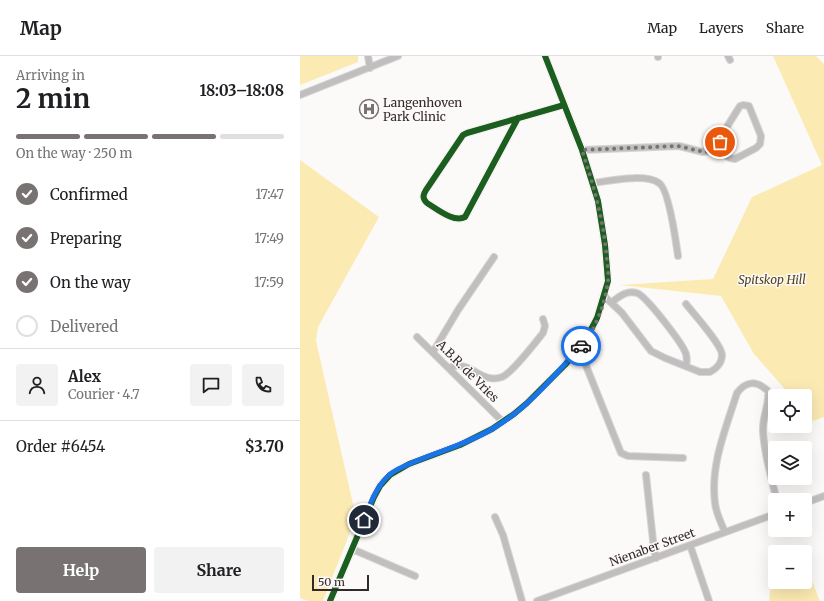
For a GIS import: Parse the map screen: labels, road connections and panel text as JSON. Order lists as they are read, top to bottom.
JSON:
{
  "streets": {
    "street": ["A.B.R. de Vries", "Nienaber Street"]
  },
  "parks": ["Spitskop Hill"],
  "places": {
    "hospital": ["Langenhoven Park Clinic"]
  },
  "scale_bar": "50 m",
  "page": {
    "header": "Map",
    "nav": ["Map", "Layers", "Share"],
    "heading": ["2 min", "Arriving in", "18:03–18:08"],
    "panel": [
      "Alex",
      "Courier · 4.7",
      "Order #6454",
      "$3.70"
    ],
    "bar": "On the way · 250 m",
    "list": [
      ["Confirmed", "17:47"],
      ["Preparing", "17:49"],
      ["On the way", "17:59"],
      "Delivered"
    ],
    "map_buttons": ["+", "−"],
    "buttons": ["Help", "Share"],
    "scale": "50 m"
  }
}
